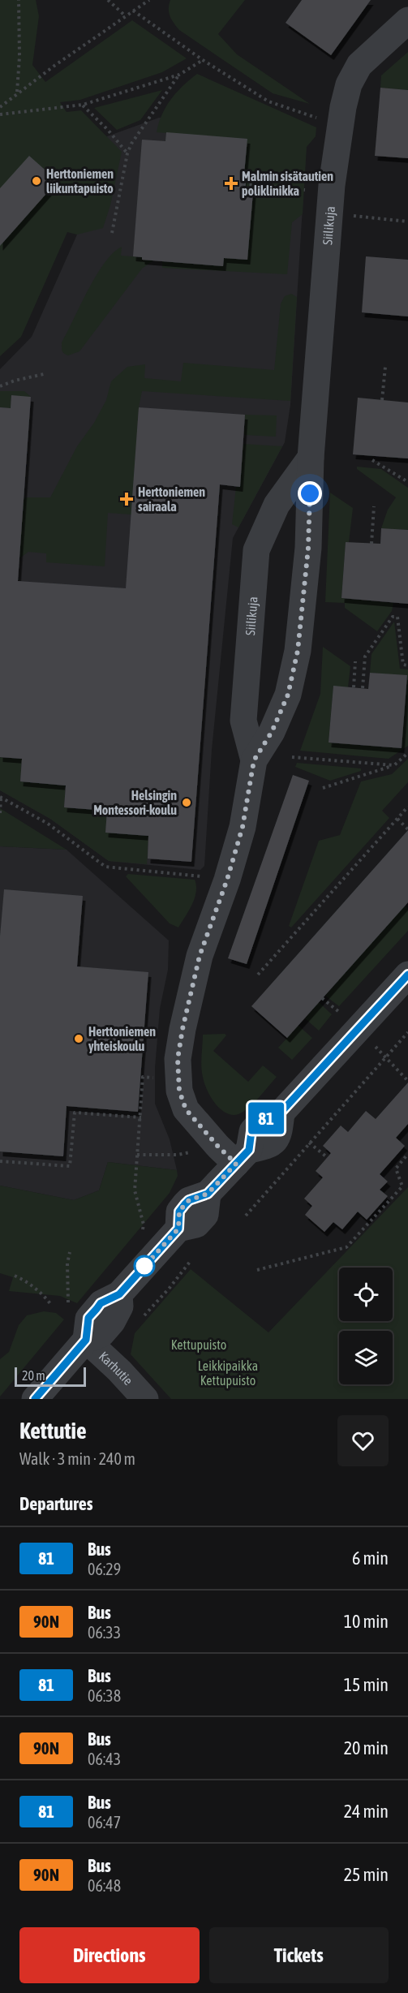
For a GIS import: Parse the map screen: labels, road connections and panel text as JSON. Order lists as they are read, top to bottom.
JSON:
{
  "streets": {
    "street": ["Siilikuja", "Karhutie"]
  },
  "parks": ["Kettupuisto", "Leikkipaikka Kettupuisto"],
  "places": {
    "other": ["Herttoniemen liikuntapuisto", "Helsingin Montessori-koulu", "Herttoniemen yhteiskoulu"],
    "health": ["Malmin sisätautien poliklinikka", "Herttoniemen sairaala"]
  },
  "lines": ["bus line 81"],
  "scale_bar": "20 m",
  "page": {
    "on_map": "81",
    "scale": "20 m",
    "heading": [
      ["Kettutie", "Walk · 3 min · 240 m"],
      "Departures"
    ],
    "list": [
      {
        "mark": "81",
        "name": "Bus",
        "note": "06:29",
        "value": "6 min"
      },
      {
        "mark": "90N",
        "name": "Bus",
        "note": "06:33",
        "value": "10 min"
      },
      {
        "mark": "81",
        "name": "Bus",
        "note": "06:38",
        "value": "15 min"
      },
      {
        "mark": "90N",
        "name": "Bus",
        "note": "06:43",
        "value": "20 min"
      },
      {
        "mark": "81",
        "name": "Bus",
        "note": "06:47",
        "value": "24 min"
      },
      {
        "mark": "90N",
        "name": "Bus",
        "note": "06:48",
        "value": "25 min"
      }
    ],
    "buttons": ["Directions", "Tickets"]
  }
}
